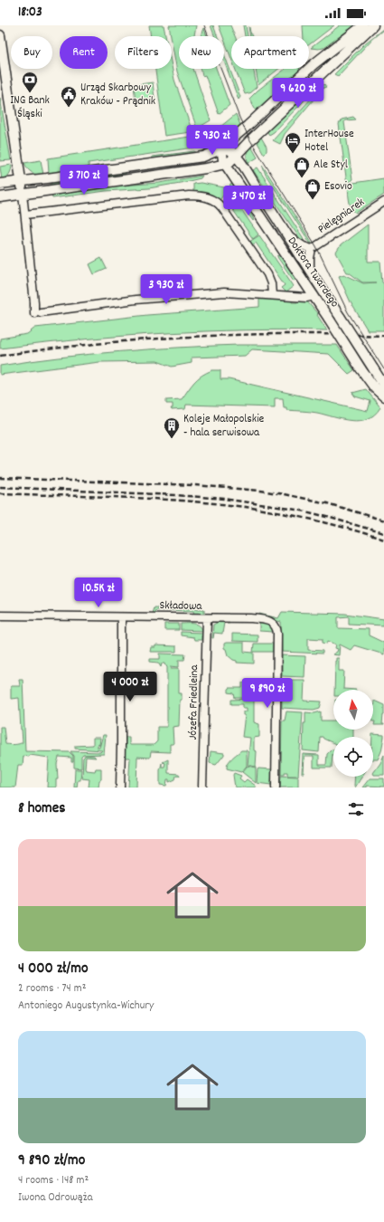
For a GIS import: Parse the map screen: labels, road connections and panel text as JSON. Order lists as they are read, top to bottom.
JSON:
{
  "streets": {
    "street": [
      "Pielęgniarek",
      "Doktora Twardego",
      "Składowa",
      "Józefa Friedleina"
    ]
  },
  "crossings": [
    ["Pielęgniarek", "Doktora Twardego"],
    ["Składowa", "Józefa Friedleina"]
  ],
  "places": {
    "bank": ["ING Bank Śląski"],
    "public building": ["Urząd Skarbowy Kraków - Prądnik"],
    "hotel": ["InterHouse Hotel"],
    "shop": ["Ale Styl", "Esovio"],
    "building": ["Koleje Małopolskie - hala serwisowa"]
  },
  "north": "top",
  "page": {
    "status": "18:03",
    "chip": [
      "Buy",
      "Rent",
      "Filters",
      "New",
      "Apartment"
    ],
    "price": [
      "9 620 zł",
      "5 930 zł",
      "3 710 zł",
      "3 470 zł",
      "3 930 zł",
      "10.5K zł",
      "4 000 zł",
      "9 890 zł"
    ],
    "heading": "8 homes",
    "list": [
      {
        "name": "4 000 zł/mo",
        "note": "2 rooms · 74 m² · Antoniego Augustynka-Wichury"
      },
      {
        "name": "9 890 zł/mo",
        "note": "4 rooms · 148 m² · Iwona Odrowąża"
      }
    ]
  }
}
